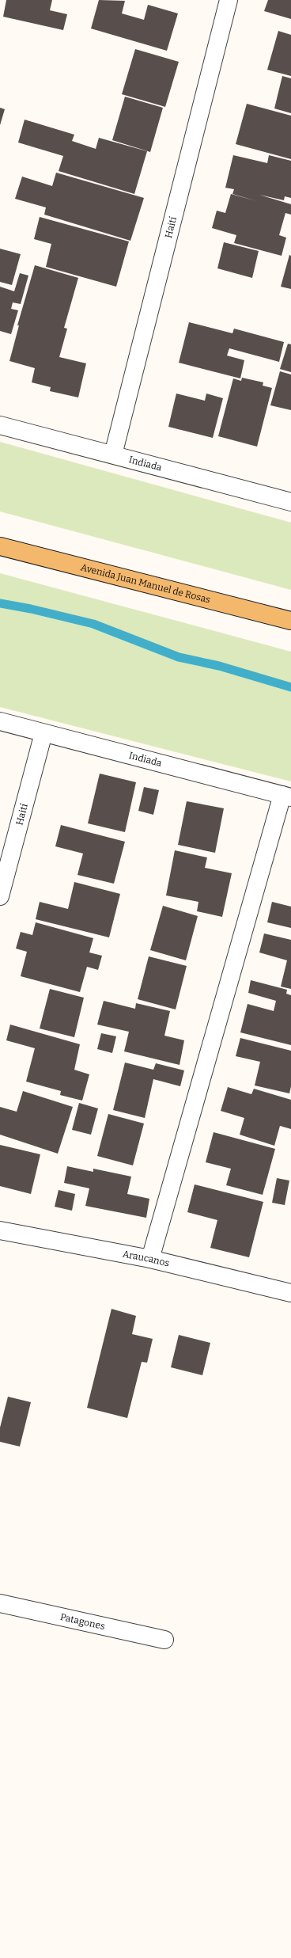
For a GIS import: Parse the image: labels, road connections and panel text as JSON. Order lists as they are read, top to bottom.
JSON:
{
  "streets": {
    "main road": ["Avenida Juan Manuel de Rosas"],
    "street": [
      "Haití",
      "Indiada",
      "Araucanos",
      "Patagones"
    ]
  },
  "crossings": [
    ["Haití", "Indiada"]
  ]
}
